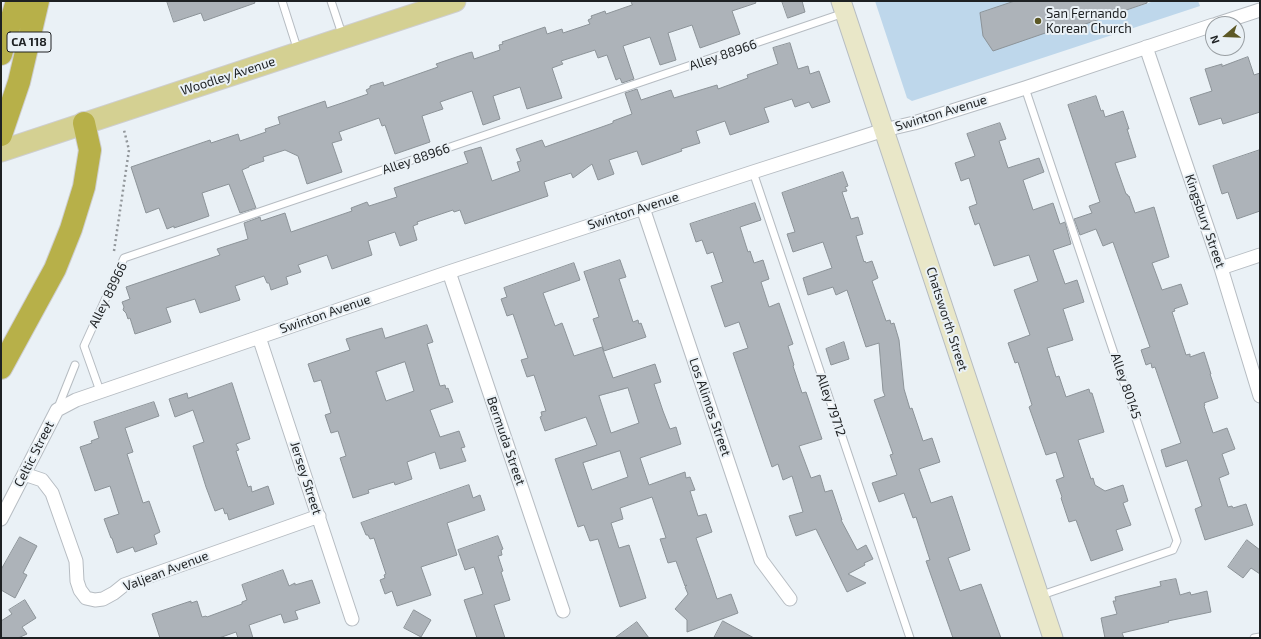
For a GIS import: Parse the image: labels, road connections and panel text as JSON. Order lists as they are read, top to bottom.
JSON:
{
  "streets": {
    "highway": ["CA 118"],
    "main road": ["Woodley Avenue", "Chatsworth Street"],
    "street": [
      "Swinton Avenue",
      "Kingsbury Street",
      "Los Alimos Street",
      "Bermuda Street",
      "Celtic Street",
      "Jersey Street",
      "Valjean Avenue"
    ],
    "lane": ["Alley 88966", "Alley 80145", "Alley 79712"]
  },
  "crossings": [
    ["Alley 88966", "Swinton Avenue"],
    ["Alley 88966", "Chatsworth Street"],
    ["Swinton Avenue", "Kingsbury Street"],
    ["Swinton Avenue", "Chatsworth Street"],
    ["Swinton Avenue", "Alley 80145"],
    ["Swinton Avenue", "Alley 79712"],
    ["Swinton Avenue", "Los Alimos Street"],
    ["Swinton Avenue", "Bermuda Street"],
    ["Swinton Avenue", "Celtic Street"],
    ["Swinton Avenue", "Jersey Street"],
    ["Chatsworth Street", "Alley 80145"],
    ["Celtic Street", "Valjean Avenue"],
    ["Jersey Street", "Valjean Avenue"]
  ],
  "places": ["San Fernando Korean Church"],
  "north": "left"
}
